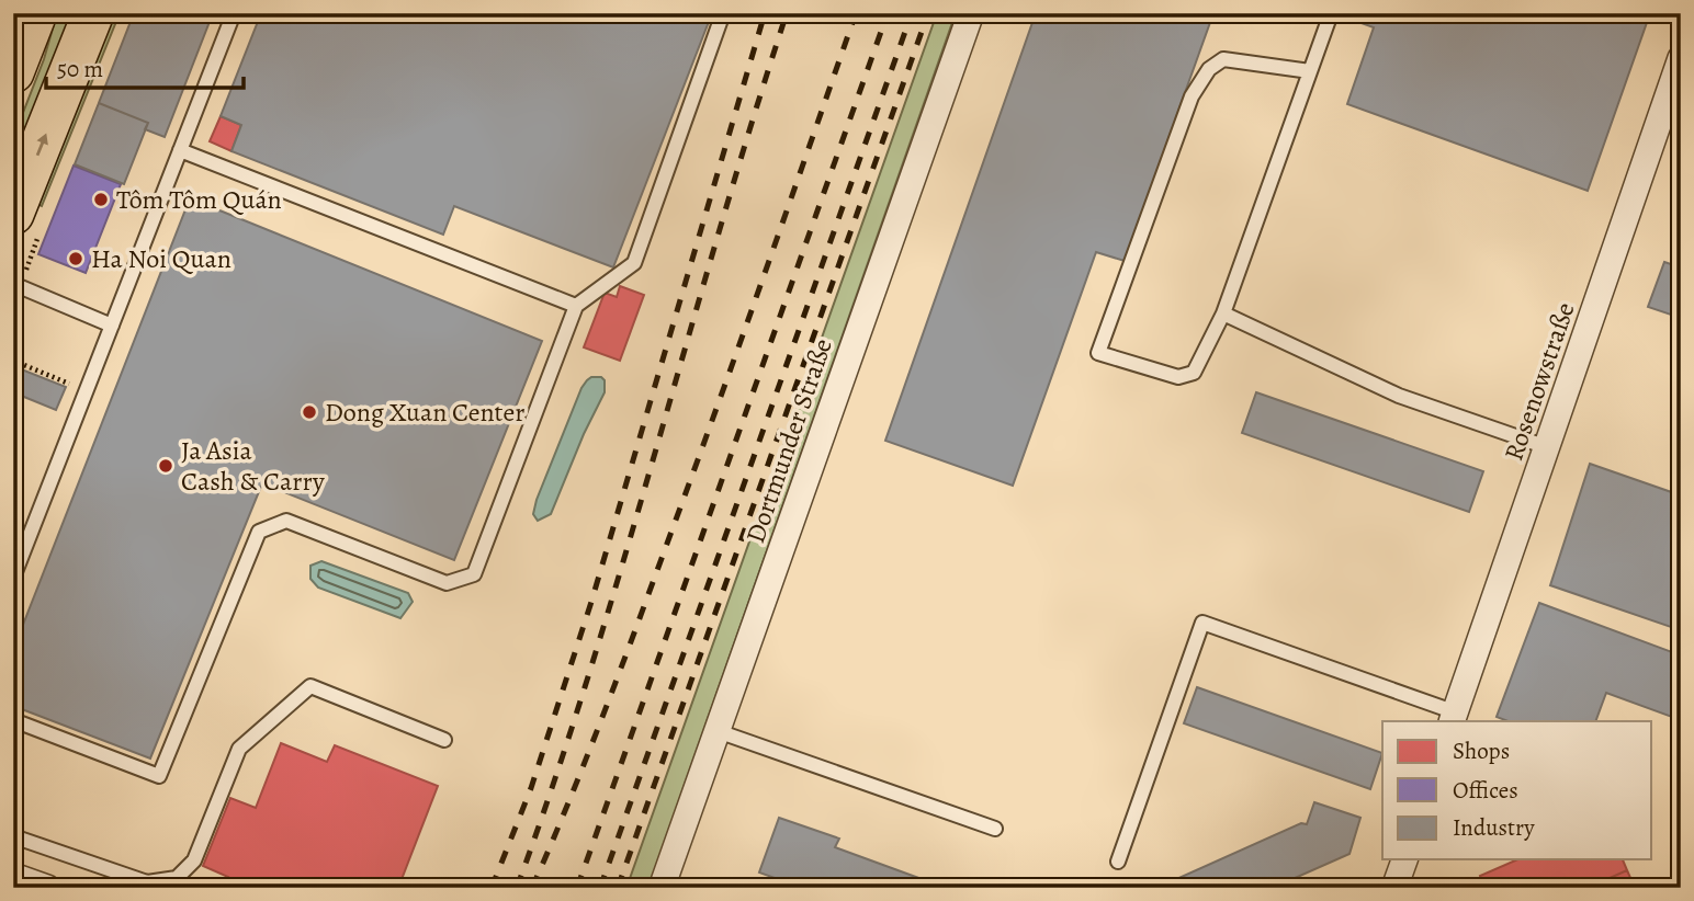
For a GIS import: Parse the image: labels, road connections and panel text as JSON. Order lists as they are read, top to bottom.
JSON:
{
  "streets": {
    "street": ["Rosenowstraße", "Dortmunder Straße"]
  },
  "places": [
    "Tôm Tôm Quán",
    "Ha Noi Quan",
    "Dong Xuan Center",
    "Ja Asia Cash & Carry"
  ],
  "legend": ["Shops", "Offices", "Industry"],
  "scale_bar": "50 m"
}
